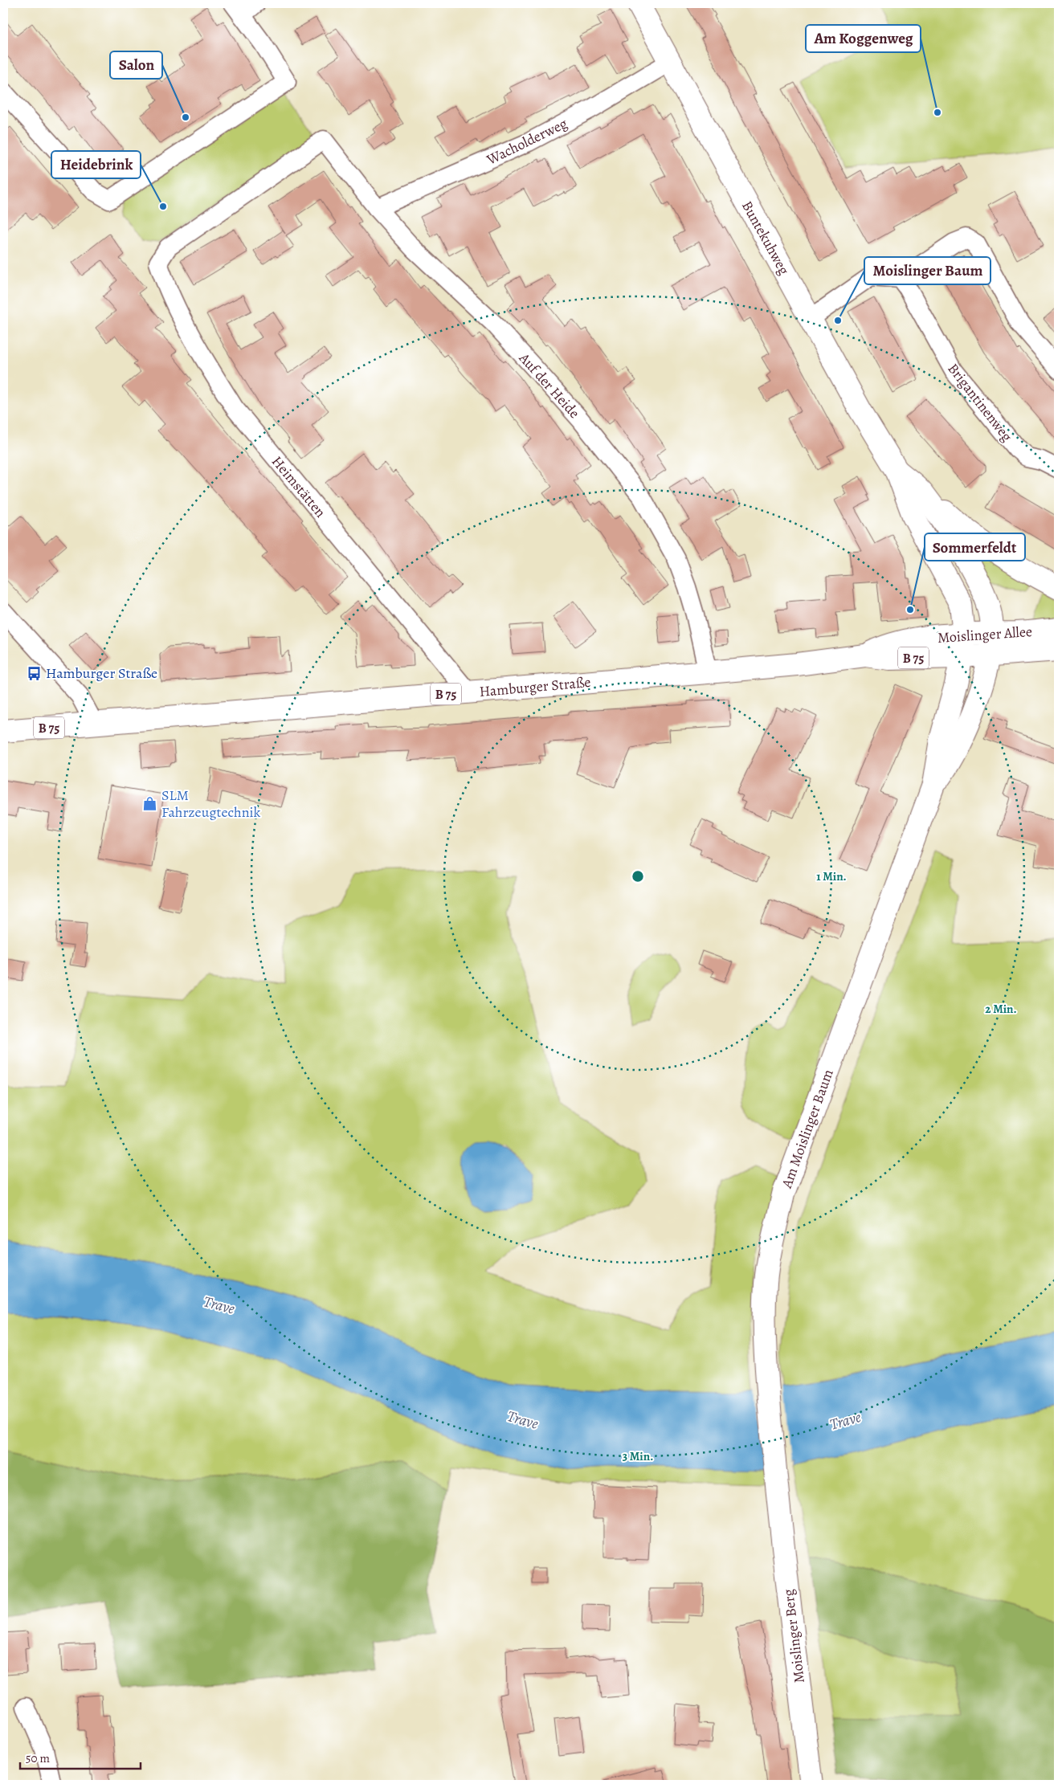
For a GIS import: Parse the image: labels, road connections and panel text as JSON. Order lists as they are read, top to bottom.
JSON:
{
  "streets": {
    "main road": [
      "Buntekuhweg",
      "Moislinger Allee",
      "B 75",
      "Hamburger Straße",
      "Am Moislinger Baum",
      "Moislinger Berg"
    ],
    "street": [
      "Wacholderweg",
      "Auf der Heide",
      "Brigantinenweg",
      "Heimstätten"
    ]
  },
  "crossings": [
    ["Wacholderweg", "Buntekuhweg"],
    ["Wacholderweg", "Auf der Heide"],
    ["Buntekuhweg", "Moislinger Allee"],
    ["Buntekuhweg", "Hamburger Straße"],
    ["Buntekuhweg", "Am Moislinger Baum"],
    ["Auf der Heide", "Heimstätten"],
    ["Auf der Heide", "Hamburger Straße"],
    ["Heimstätten", "Hamburger Straße"],
    ["Moislinger Allee", "Hamburger Straße"],
    ["Moislinger Allee", "Am Moislinger Baum"],
    ["Hamburger Straße", "Am Moislinger Baum"],
    ["Am Moislinger Baum", "Moislinger Berg"]
  ],
  "water": ["Trave"],
  "places": {
    "other": [
      "Am Koggenweg",
      "Salon",
      "Heidebrink",
      "Moislinger Baum",
      "Sommerfeldt"
    ],
    "bus stop": ["Hamburger Straße"],
    "shop": ["SLM Fahrzeugtechnik"]
  },
  "scale_bar": "50 m",
  "rings": ["1 Min.", "2 Min.", "3 Min."]
}
